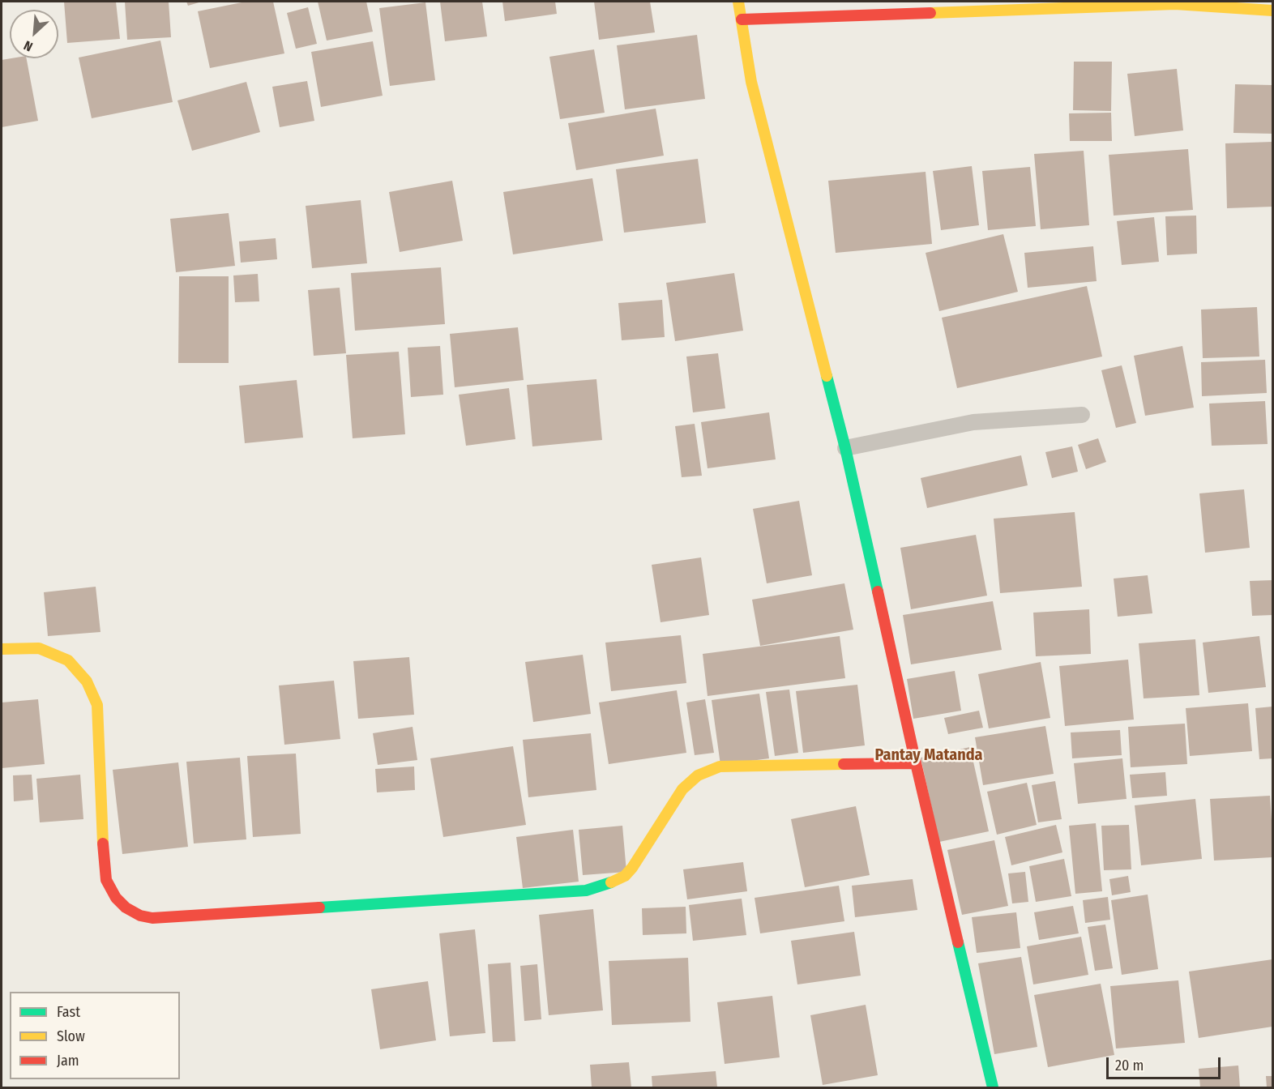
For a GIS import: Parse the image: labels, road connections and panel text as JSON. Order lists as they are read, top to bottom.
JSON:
{
  "districts": ["Pantay Matanda"],
  "legend": ["Fast", "Slow", "Jam"],
  "scale_bar": "20 m",
  "north": "bottom left"
}
